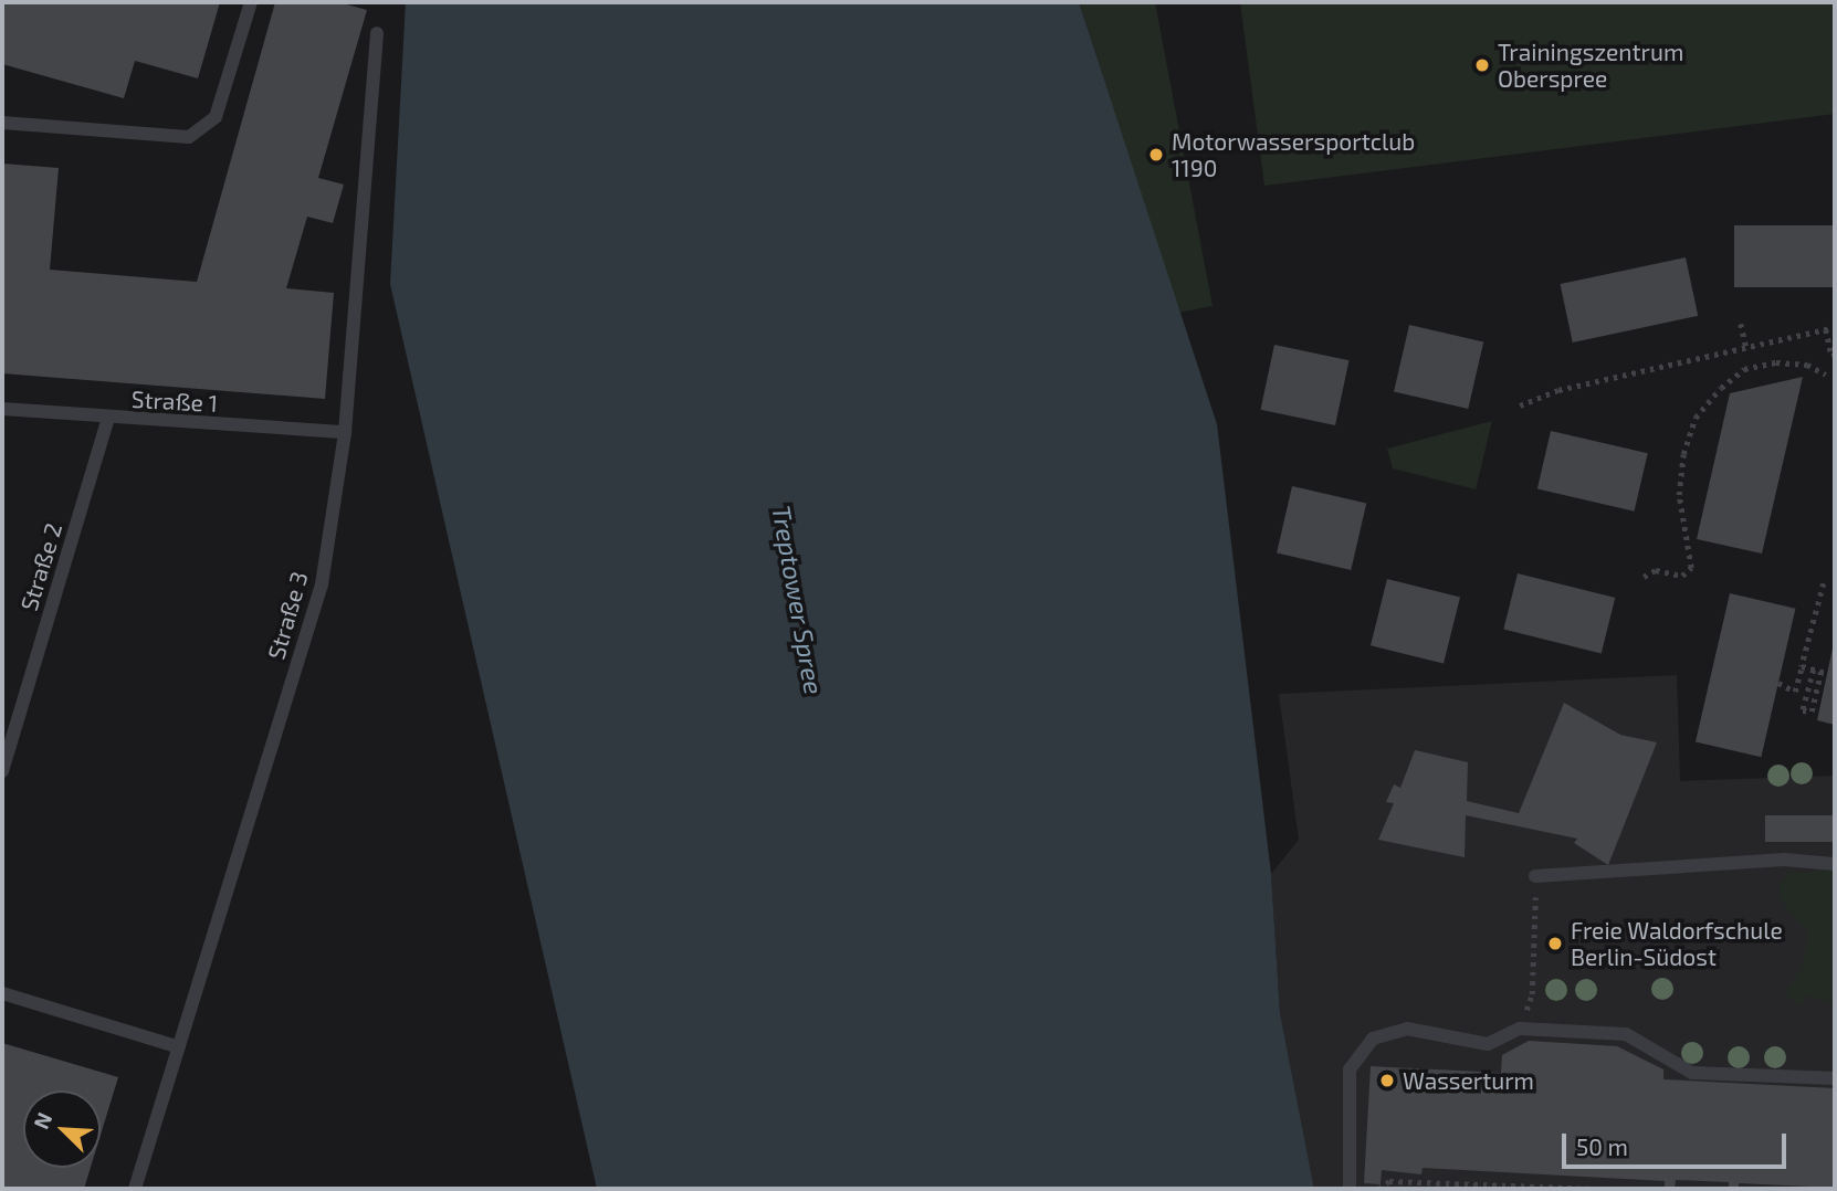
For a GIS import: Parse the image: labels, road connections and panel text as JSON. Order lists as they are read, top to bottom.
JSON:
{
  "streets": {
    "lane": ["Straße 1", "Straße 2", "Straße 3"]
  },
  "crossings": [
    ["Straße 1", "Straße 2"],
    ["Straße 1", "Straße 3"]
  ],
  "water": ["Treptower Spree"],
  "places": [
    "Trainingszentrum Oberspree",
    "Motorwassersportclub 1190",
    "Freie Waldorfschule Berlin-Südost",
    "Wasserturm"
  ],
  "scale_bar": "50 m",
  "north": "top left"
}
